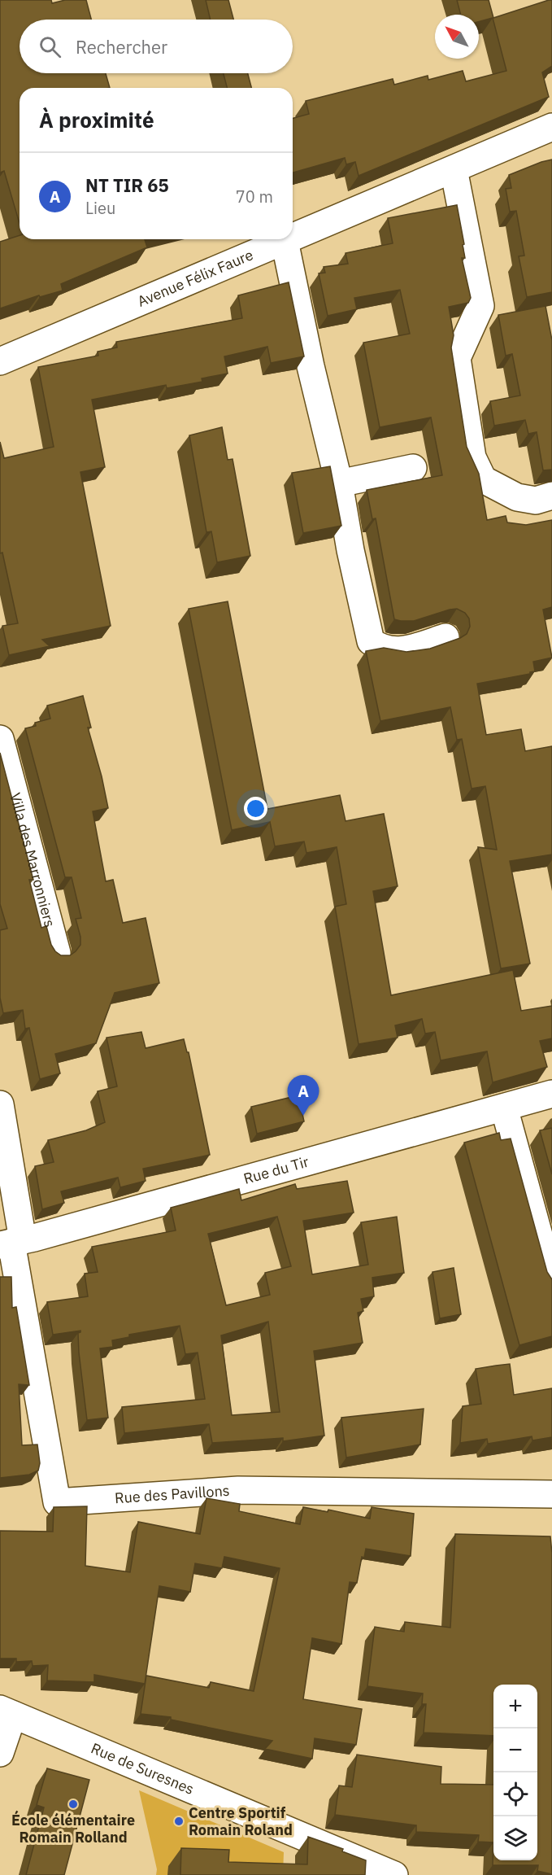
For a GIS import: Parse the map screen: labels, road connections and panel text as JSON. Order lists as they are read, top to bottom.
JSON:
{
  "streets": {
    "street": [
      "Avenue Félix Faure",
      "Villa des Marronniers",
      "Rue du Tir",
      "Rue des Pavillons",
      "Rue de Suresnes"
    ]
  },
  "crossings": [
    ["Rue du Tir", "Rue des Pavillons"]
  ],
  "places": ["École élémentaire Romain Rolland", "Centre Sportif Romain Roland"],
  "north": "top left",
  "page": {
    "search": "Rechercher",
    "heading": "À proximité",
    "list": [
      {
        "mark": "A",
        "name": "NT TIR 65",
        "note": "Lieu",
        "value": "70 m"
      }
    ],
    "pins": "A",
    "map_buttons": ["+", "−"]
  }
}
